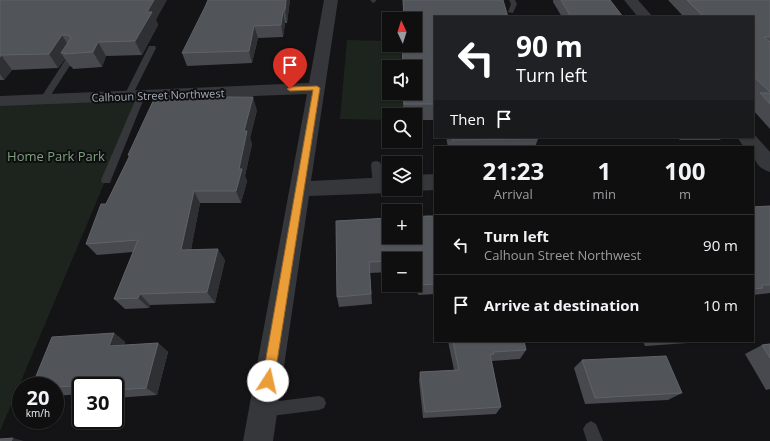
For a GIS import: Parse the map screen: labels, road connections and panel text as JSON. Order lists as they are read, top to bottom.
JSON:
{
  "streets": {
    "street": ["Calhoun Street Northwest"]
  },
  "parks": ["Home Park Park"],
  "north": "top",
  "page": {
    "map_buttons": ["+", "−"],
    "turn": ["90 m", "Turn left"],
    "then": "Then",
    "eta": [
      "21:23",
      "Arrival",
      "1",
      "min",
      "100",
      "m"
    ],
    "list": [
      {
        "name": "Turn left",
        "note": "Calhoun Street Northwest",
        "value": "90 m"
      },
      {
        "name": "Arrive at destination",
        "value": "10 m"
      }
    ],
    "speed": "20 km/h",
    "limit": "30"
  }
}
